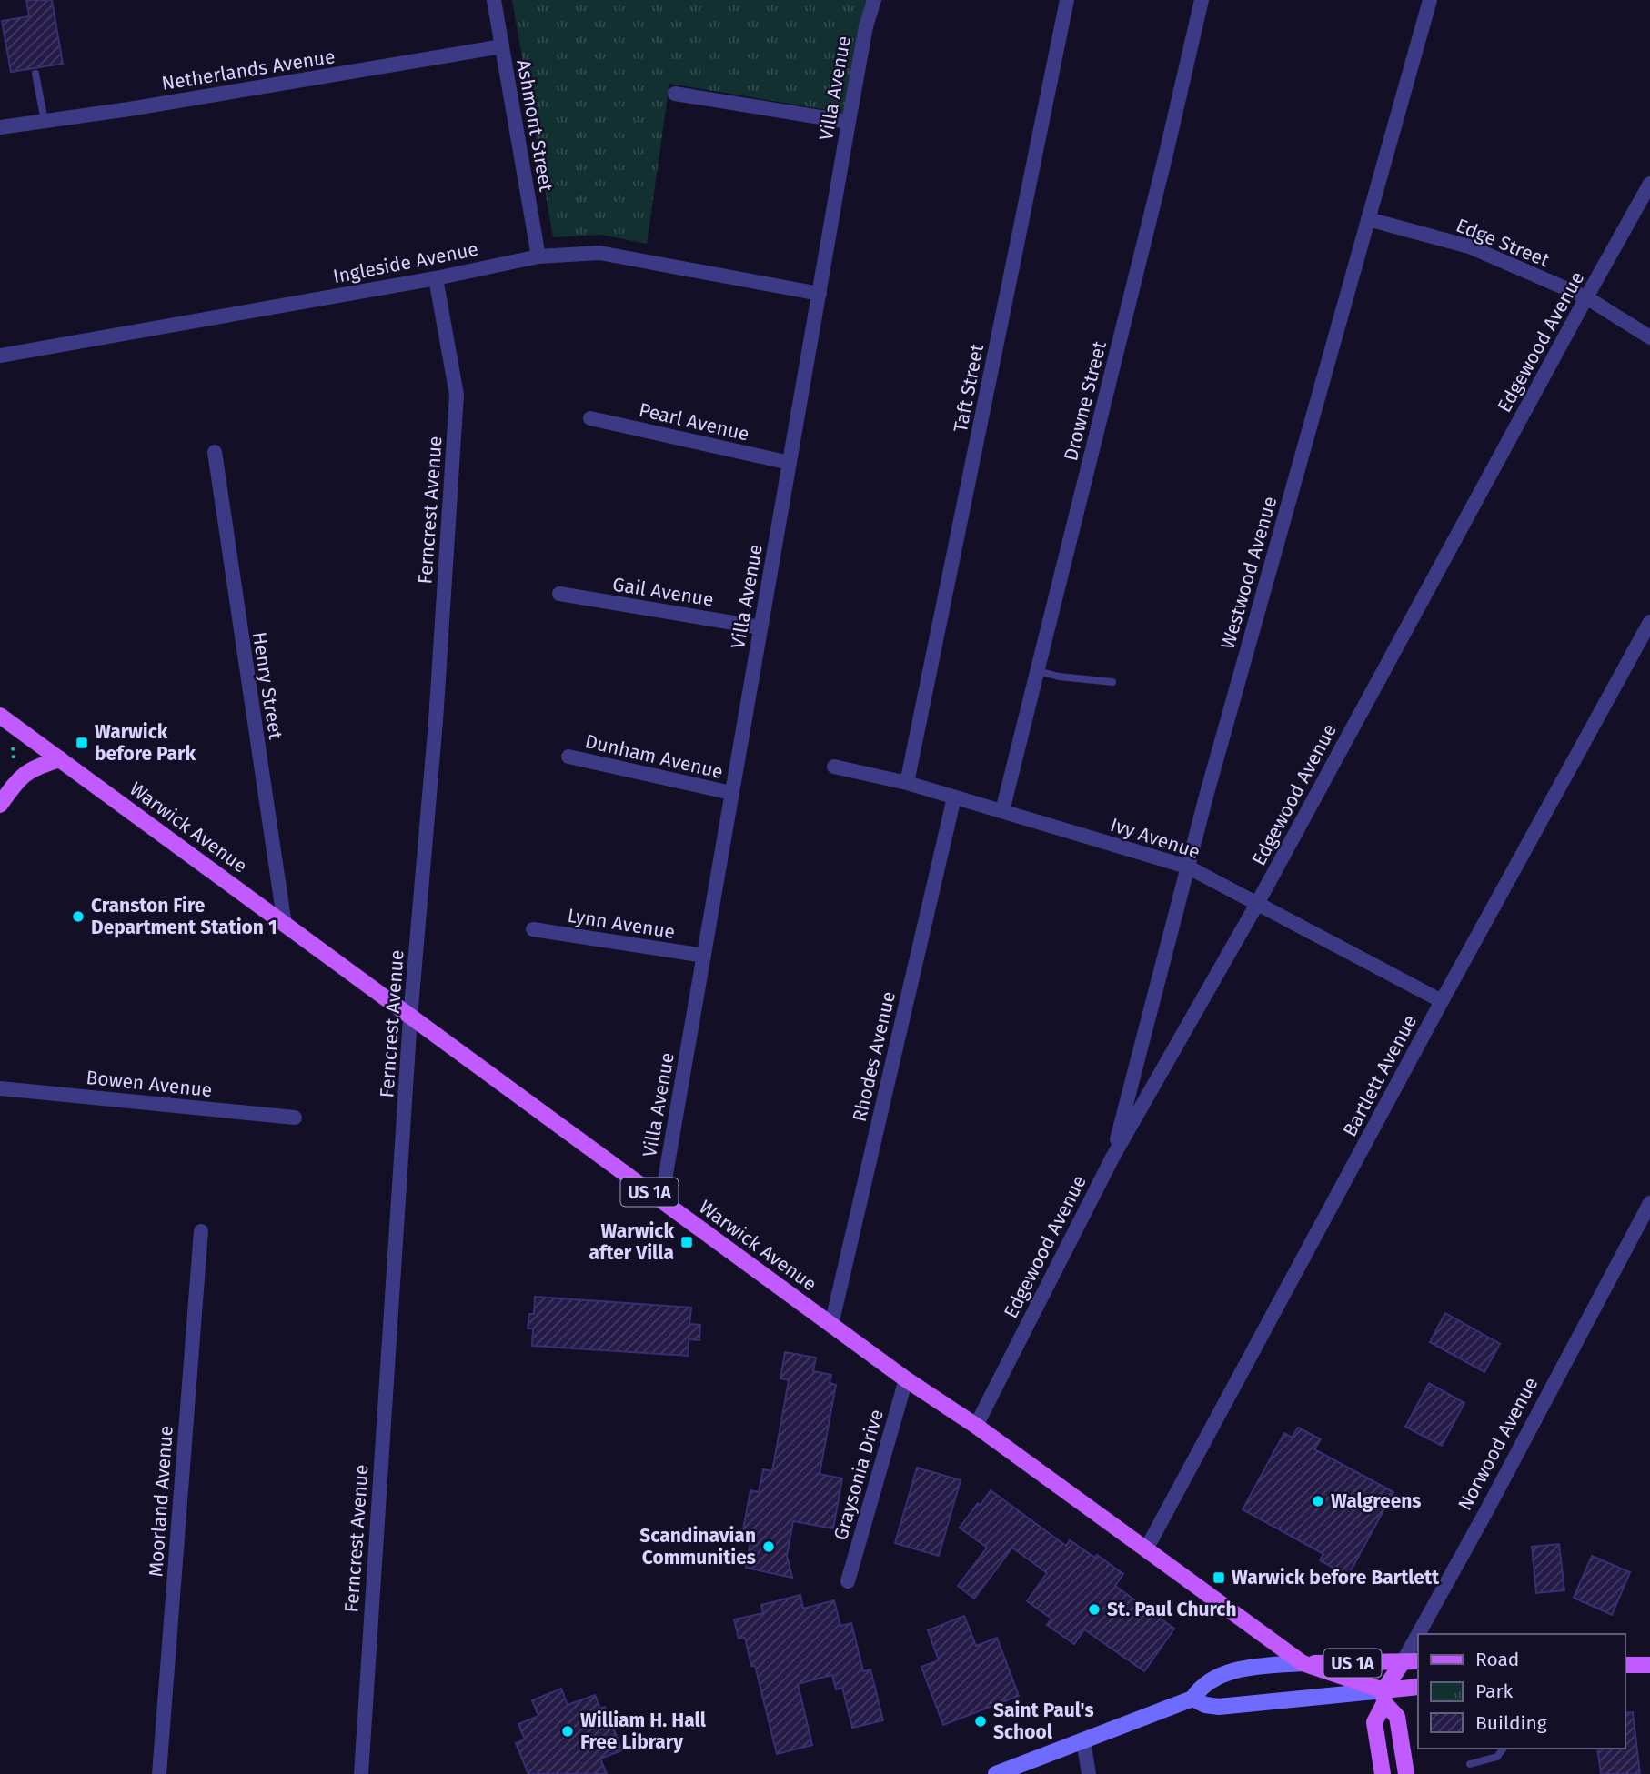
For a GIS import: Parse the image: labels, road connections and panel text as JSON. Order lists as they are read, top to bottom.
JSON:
{
  "streets": {
    "main road": ["Warwick Avenue", "US 1A", "Norwood Avenue"],
    "street": [
      "Netherlands Avenue",
      "Villa Avenue",
      "Ashmont Street",
      "Edge Street",
      "Ingleside Avenue",
      "Edgewood Avenue",
      "Taft Street",
      "Drowne Street",
      "Pearl Avenue",
      "Ferncrest Avenue",
      "Westwood Avenue",
      "Gail Avenue",
      "Henry Street",
      "Dunham Avenue",
      "Ivy Avenue",
      "Lynn Avenue",
      "Rhodes Avenue",
      "Bartlett Avenue",
      "Bowen Avenue",
      "Graysonia Drive",
      "Moorland Avenue"
    ]
  },
  "crossings": [
    ["Netherlands Avenue", "Ashmont Street"],
    ["Villa Avenue", "Ingleside Avenue"],
    ["Villa Avenue", "Pearl Avenue"],
    ["Villa Avenue", "Gail Avenue"],
    ["Villa Avenue", "Dunham Avenue"],
    ["Villa Avenue", "Warwick Avenue"],
    ["Villa Avenue", "Lynn Avenue"],
    ["Ashmont Street", "Ingleside Avenue"],
    ["Edge Street", "Edgewood Avenue"],
    ["Edge Street", "Westwood Avenue"],
    ["Ingleside Avenue", "Ferncrest Avenue"],
    ["Edgewood Avenue", "Westwood Avenue"],
    ["Edgewood Avenue", "Warwick Avenue"],
    ["Edgewood Avenue", "Ivy Avenue"],
    ["Taft Street", "Ivy Avenue"],
    ["Drowne Street", "Ivy Avenue"],
    ["Ferncrest Avenue", "Warwick Avenue"],
    ["Westwood Avenue", "Ivy Avenue"],
    ["Henry Street", "Warwick Avenue"],
    ["Warwick Avenue", "Rhodes Avenue"],
    ["Warwick Avenue", "Bartlett Avenue"],
    ["Warwick Avenue", "US 1A"],
    ["Warwick Avenue", "Norwood Avenue"],
    ["Warwick Avenue", "Graysonia Drive"],
    ["Ivy Avenue", "Rhodes Avenue"],
    ["Ivy Avenue", "Bartlett Avenue"],
    ["US 1A", "Norwood Avenue"]
  ],
  "places": {
    "transit": ["Warwick before Park", "Warwick after Villa", "Warwick before Bartlett"],
    "other": [
      "Cranston Fire Department Station 1",
      "Walgreens",
      "Scandinavian Communities",
      "St. Paul Church",
      "Saint Paul's School",
      "William H. Hall Free Library"
    ]
  },
  "legend": ["Road", "Park", "Building"]
}
